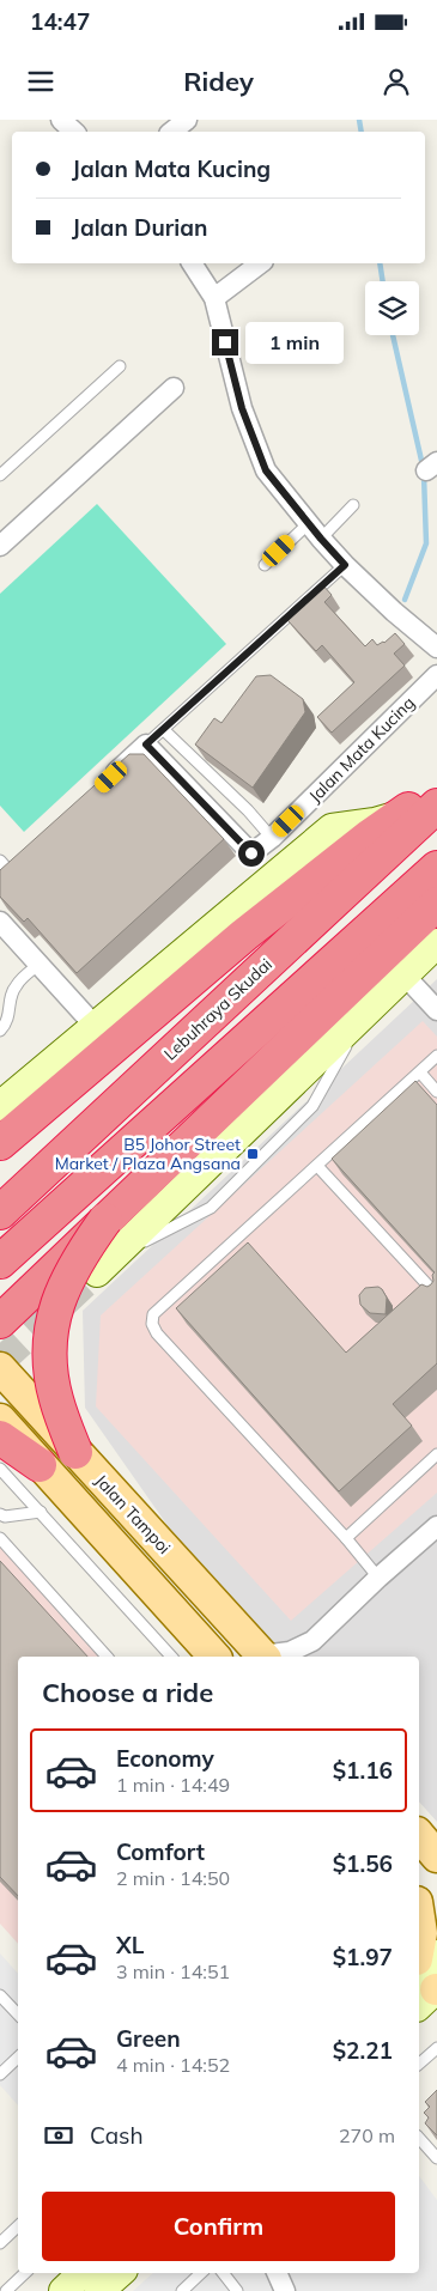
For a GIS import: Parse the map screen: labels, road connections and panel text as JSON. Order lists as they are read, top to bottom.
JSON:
{
  "streets": {
    "highway": ["Lebuhraya Skudai"],
    "main road": ["Jalan Tampoi"],
    "street": ["Jalan Mata Kucing"]
  },
  "places": {
    "transit": ["B5 Johor Street Market / Plaza Angsana"]
  },
  "page": {
    "status": "14:47",
    "header": "Ridey",
    "banner": ["Jalan Mata Kucing", "Jalan Durian"],
    "bubble": "1 min",
    "heading": "Choose a ride",
    "list": [
      {
        "name": "Economy",
        "note": "1 min · 14:49",
        "value": "$1.16"
      },
      {
        "name": "Comfort",
        "note": "2 min · 14:50",
        "value": "$1.56"
      },
      {
        "name": "XL",
        "note": "3 min · 14:51",
        "value": "$1.97"
      },
      {
        "name": "Green",
        "note": "4 min · 14:52",
        "value": "$2.21"
      }
    ],
    "pay": ["Cash", "270 m"],
    "buttons": "Confirm"
  }
}
